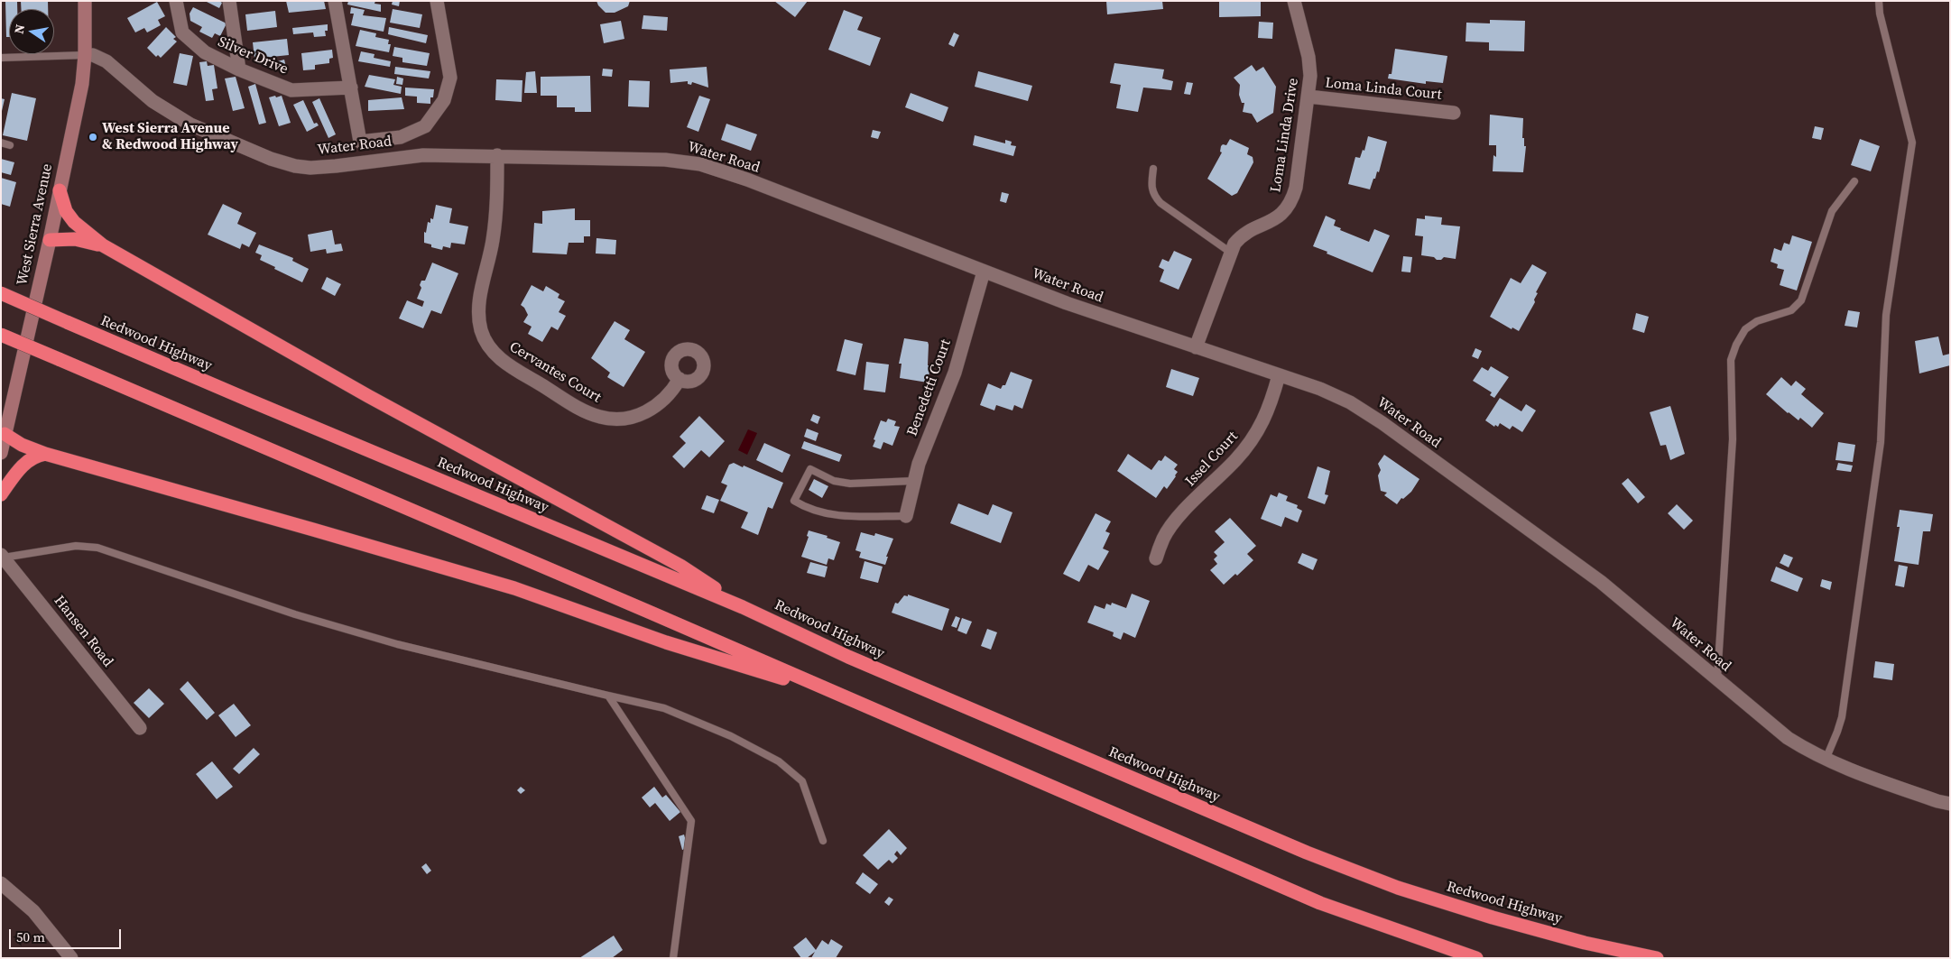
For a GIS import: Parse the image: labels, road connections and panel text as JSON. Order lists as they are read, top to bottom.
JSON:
{
  "streets": {
    "highway": ["Redwood Highway"],
    "main road": ["West Sierra Avenue"],
    "street": [
      "Silver Drive",
      "Loma Linda Court",
      "Loma Linda Drive",
      "Water Road",
      "Cervantes Court",
      "Benedetti Court",
      "Issel Court",
      "Hansen Road"
    ]
  },
  "crossings": [
    ["Loma Linda Court", "Loma Linda Drive"],
    ["Loma Linda Drive", "Water Road"],
    ["Water Road", "West Sierra Avenue"],
    ["Water Road", "Cervantes Court"],
    ["Water Road", "Benedetti Court"],
    ["Water Road", "Issel Court"]
  ],
  "places": ["West Sierra Avenue & Redwood Highway"],
  "scale_bar": "50 m",
  "north": "left"
}
